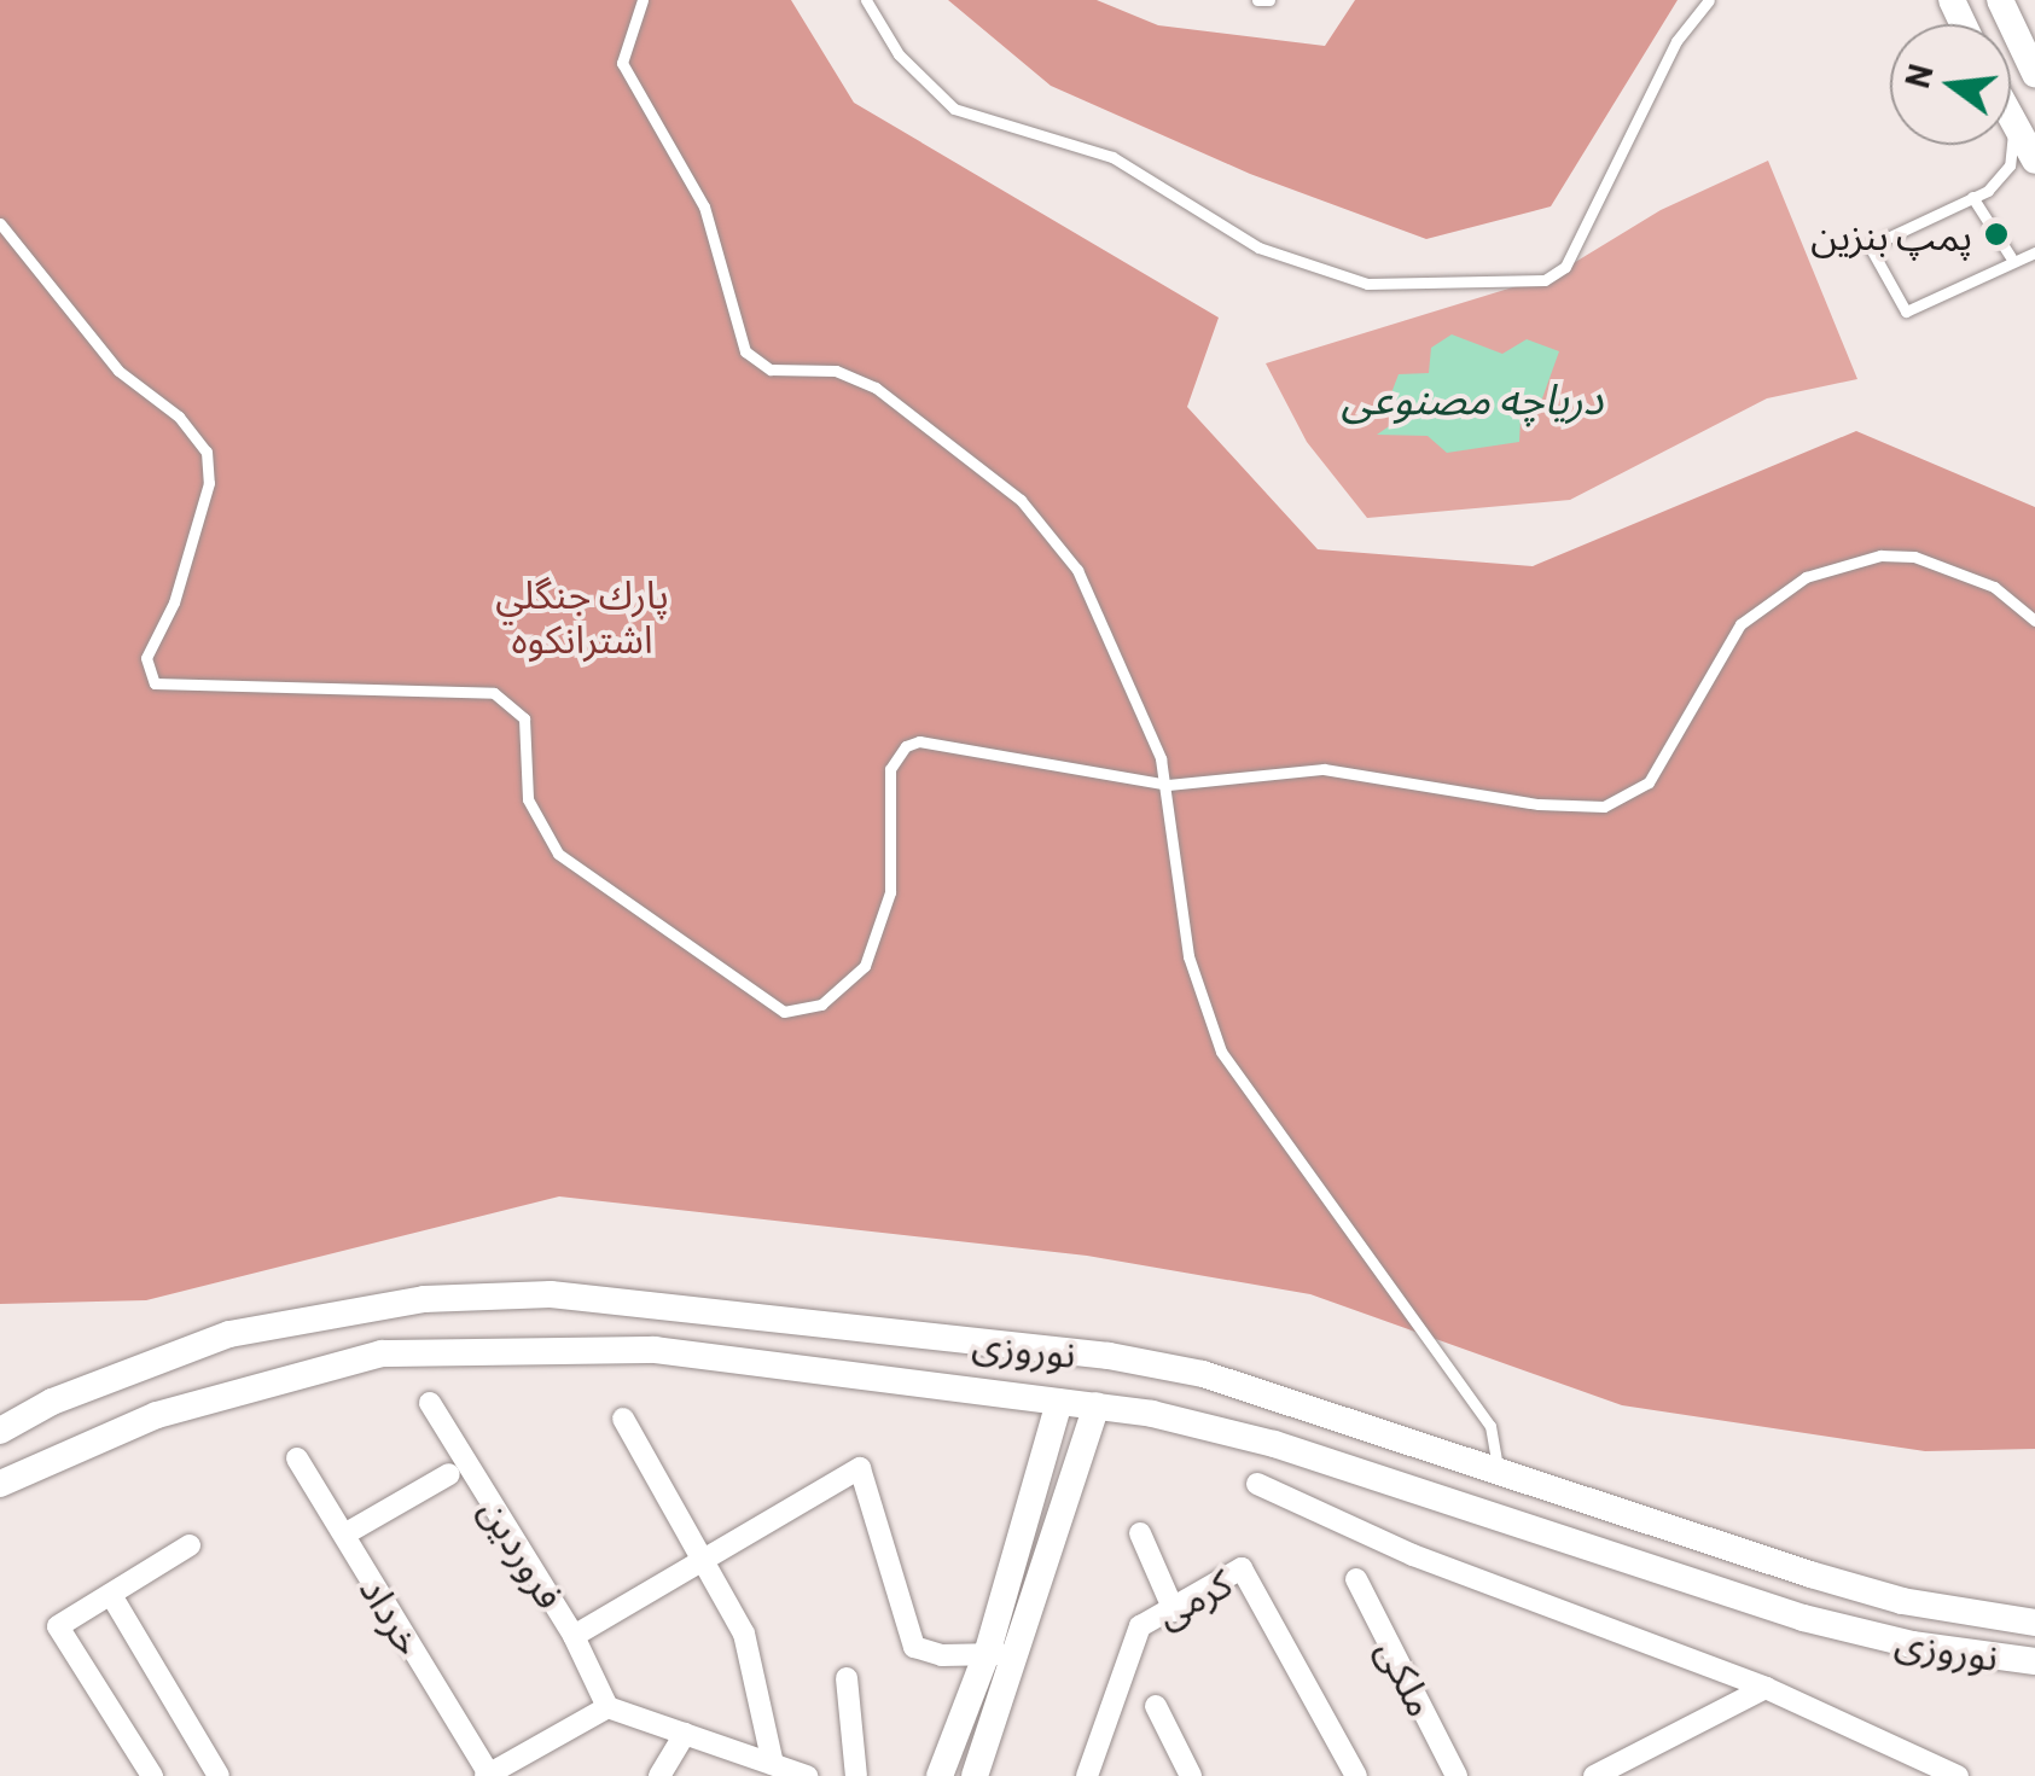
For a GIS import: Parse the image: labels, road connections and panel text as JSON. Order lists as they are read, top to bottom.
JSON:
{
  "streets": {
    "street": [
      "نوروزی",
      "فروردین",
      "کرمی",
      "خرداد",
      "ملکی"
    ]
  },
  "water": ["دریاچه مصنوعی"],
  "parks": ["پارك جنگلي اشترانكوه"],
  "places": ["پمپ بنزین"],
  "north": "left"
}
